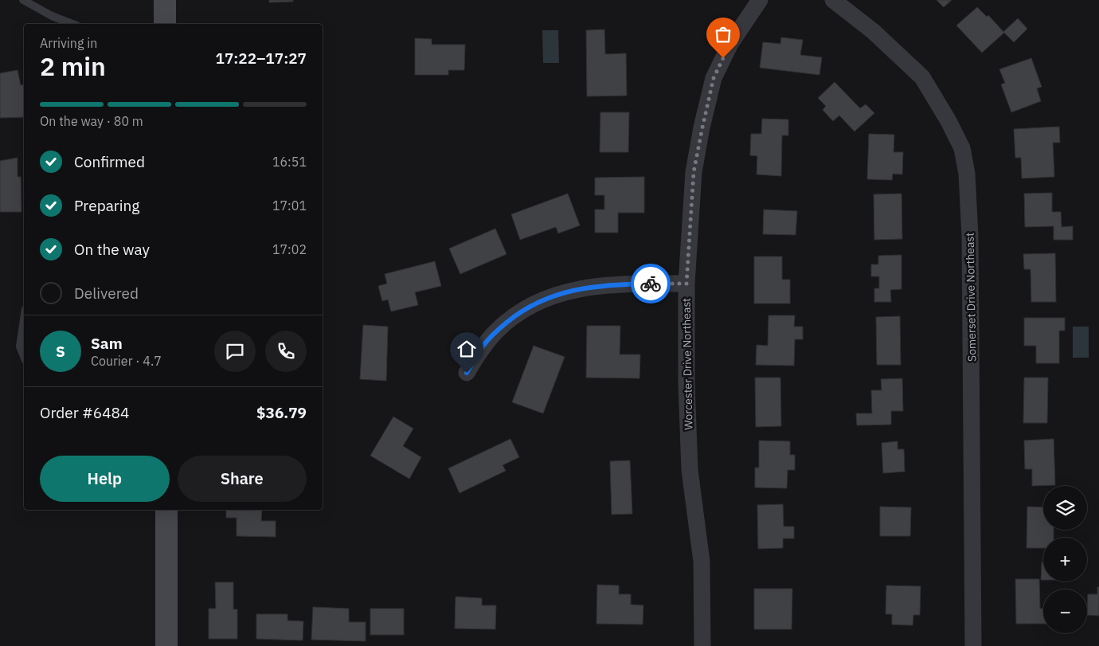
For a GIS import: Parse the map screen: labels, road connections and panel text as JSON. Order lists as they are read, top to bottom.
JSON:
{
  "streets": {
    "street": ["Somerset Drive Northeast", "Worcester Drive Northeast"]
  },
  "page": {
    "heading": ["2 min", "Arriving in", "17:22–17:27"],
    "panel": [
      "Sam",
      "Courier · 4.7",
      "Order #6484",
      "$36.79"
    ],
    "bar": "On the way · 80 m",
    "list": [
      ["Confirmed", "16:51"],
      ["Preparing", "17:01"],
      ["On the way", "17:02"],
      "Delivered"
    ],
    "round": "S",
    "buttons": ["Help", "Share"],
    "map_buttons": ["+", "−"]
  }
}
